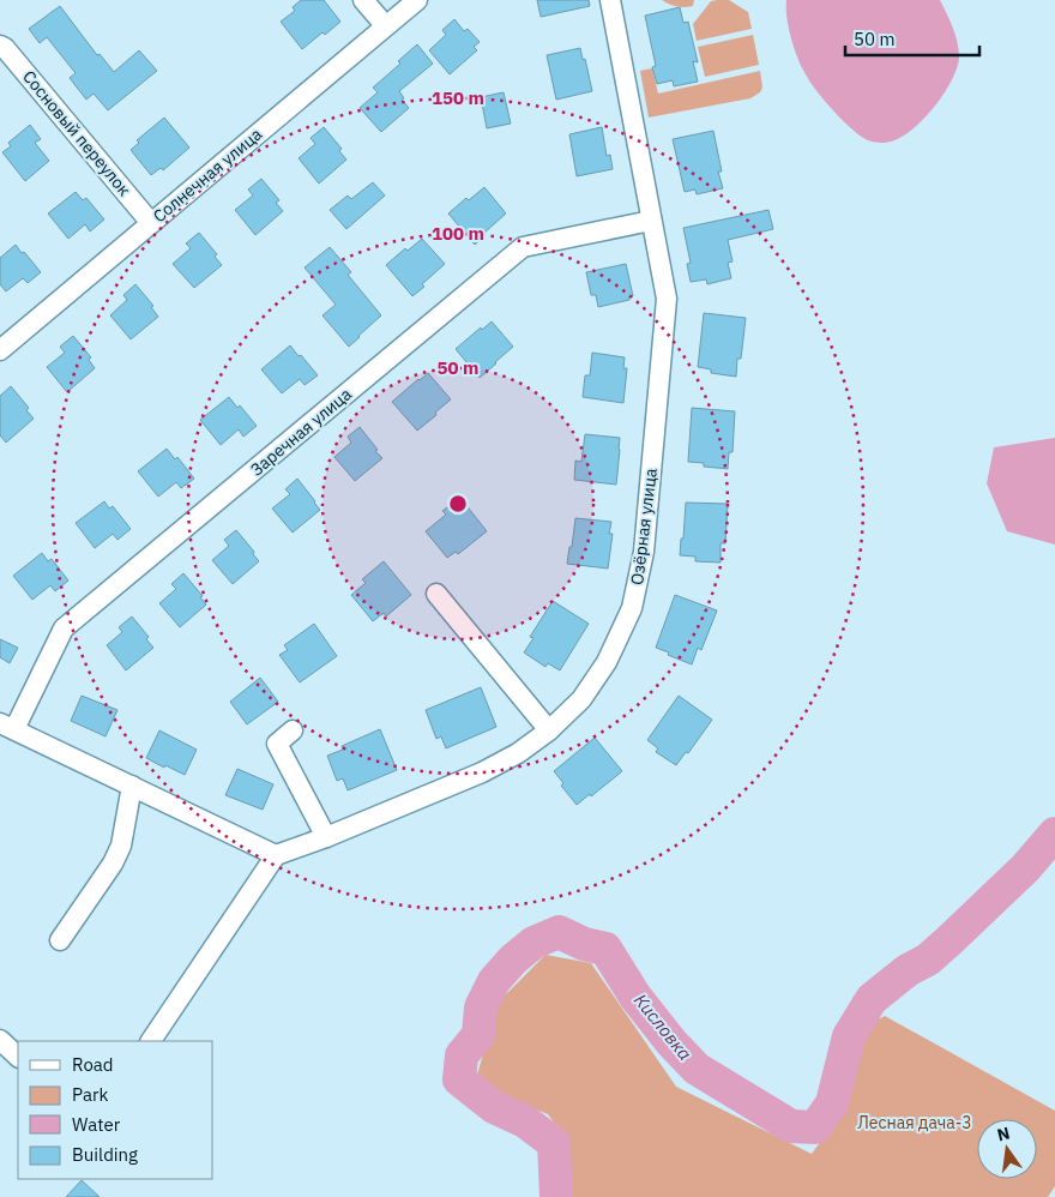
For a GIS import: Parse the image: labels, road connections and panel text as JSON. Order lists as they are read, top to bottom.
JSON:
{
  "streets": {
    "street": [
      "Сосновый переулок",
      "Солнечная улица",
      "Заречная улица",
      "Озёрная улица"
    ]
  },
  "crossings": [
    ["Сосновый переулок", "Солнечная улица"],
    ["Заречная улица", "Озёрная улица"]
  ],
  "water": ["Кисловка"],
  "parks": ["Лесная дача-3"],
  "legend": [
    "Road",
    "Park",
    "Water",
    "Building"
  ],
  "scale_bar": "50 m",
  "north": "top",
  "rings": ["150 m", "100 m", "50 m"]
}
